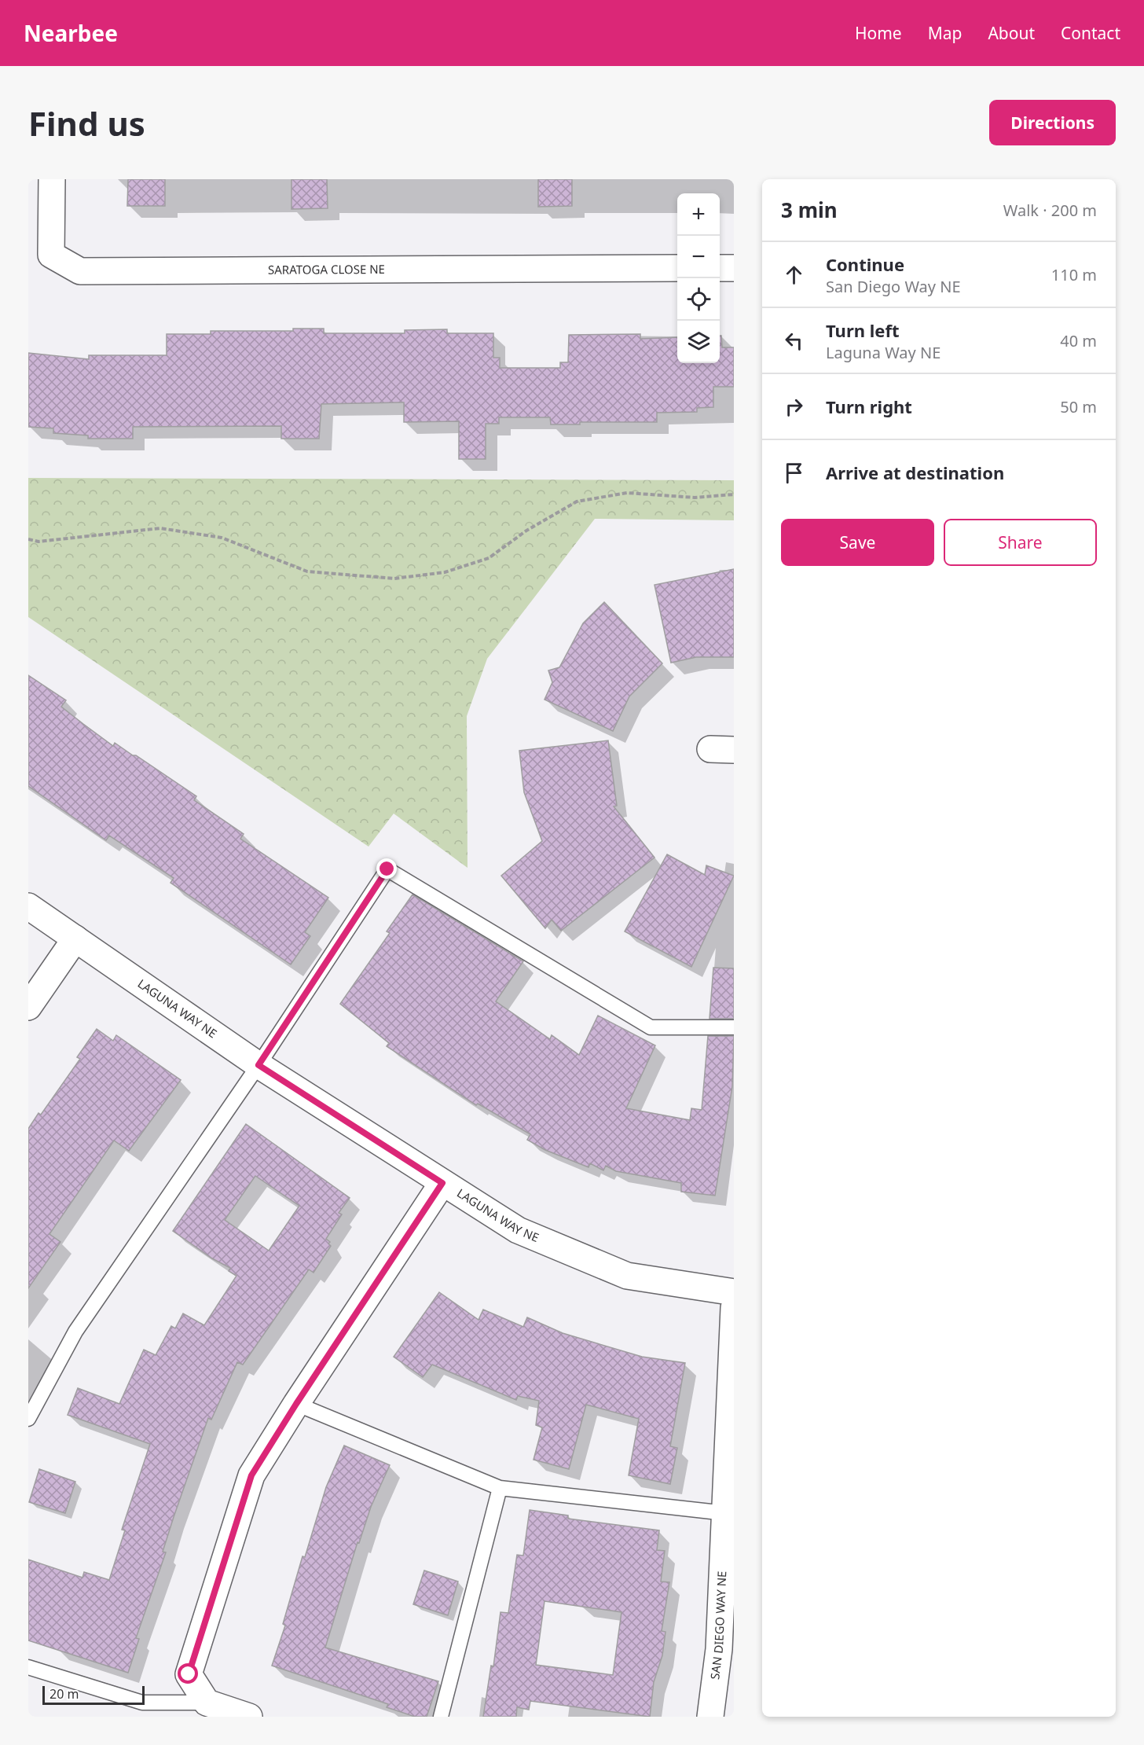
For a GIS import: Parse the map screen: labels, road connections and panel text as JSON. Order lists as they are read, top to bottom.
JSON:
{
  "streets": {
    "street": ["SARATOGA CLOSE NE", "LAGUNA WAY NE", "SAN DIEGO WAY NE"]
  },
  "scale_bar": "20 m",
  "page": {
    "header": "Nearbee",
    "nav": [
      "Home",
      "Map",
      "About",
      "Contact"
    ],
    "buttons": [
      "Directions",
      ["Save", "Share"]
    ],
    "title": "Find us",
    "heading": ["3 min", "Walk · 200 m"],
    "map_buttons": ["+", "−"],
    "list": [
      ["Continue", "San Diego Way NE", "110 m"],
      ["Turn left", "Laguna Way NE", "40 m"],
      ["Turn right", "50 m"],
      "Arrive at destination"
    ],
    "scale": "20 m"
  }
}
